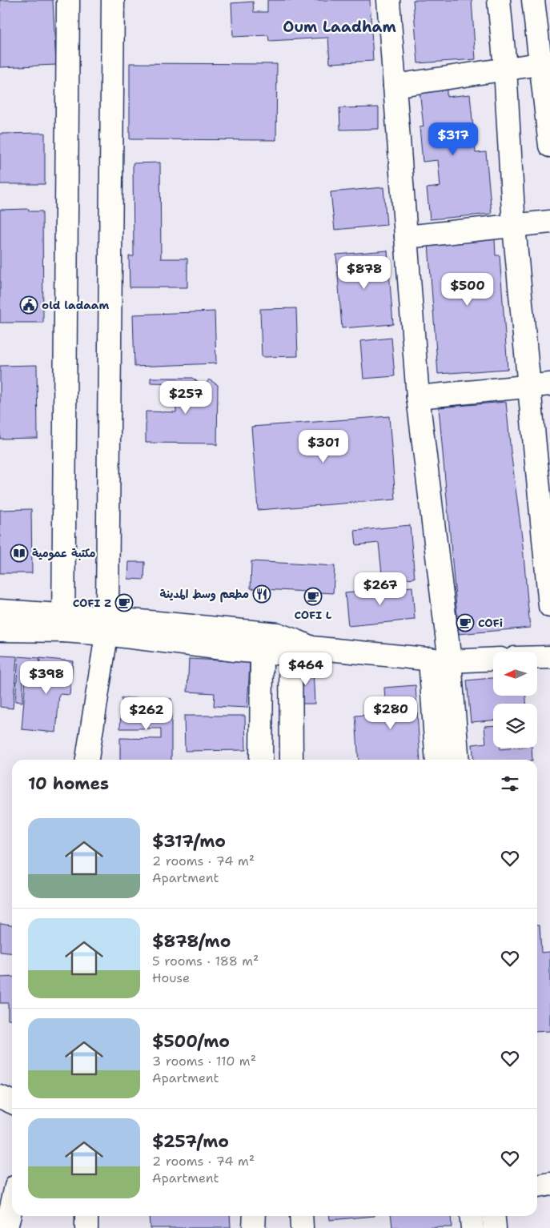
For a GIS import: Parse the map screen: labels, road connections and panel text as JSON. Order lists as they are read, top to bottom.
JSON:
{
  "districts": ["Oum Laadham"],
  "places": {
    "public building": ["old ladaam"],
    "library": ["مكتبة عمومية"],
    "restaurant": ["مطعم وسط المدينة"],
    "cafe": ["COFI L", "COFI Z", "COFi"]
  },
  "north": "left",
  "page": {
    "price": [
      "$317",
      "$878",
      "$500",
      "$257",
      "$301",
      "$267",
      "$464",
      "$398",
      "$280",
      "$262"
    ],
    "heading": "10 homes",
    "list": [
      {
        "name": "$317/mo",
        "note": "2 rooms · 74 m² · Apartment"
      },
      {
        "name": "$878/mo",
        "note": "5 rooms · 188 m² · House"
      },
      {
        "name": "$500/mo",
        "note": "3 rooms · 110 m² · Apartment"
      },
      {
        "name": "$257/mo",
        "note": "2 rooms · 74 m² · Apartment"
      }
    ]
  }
}
